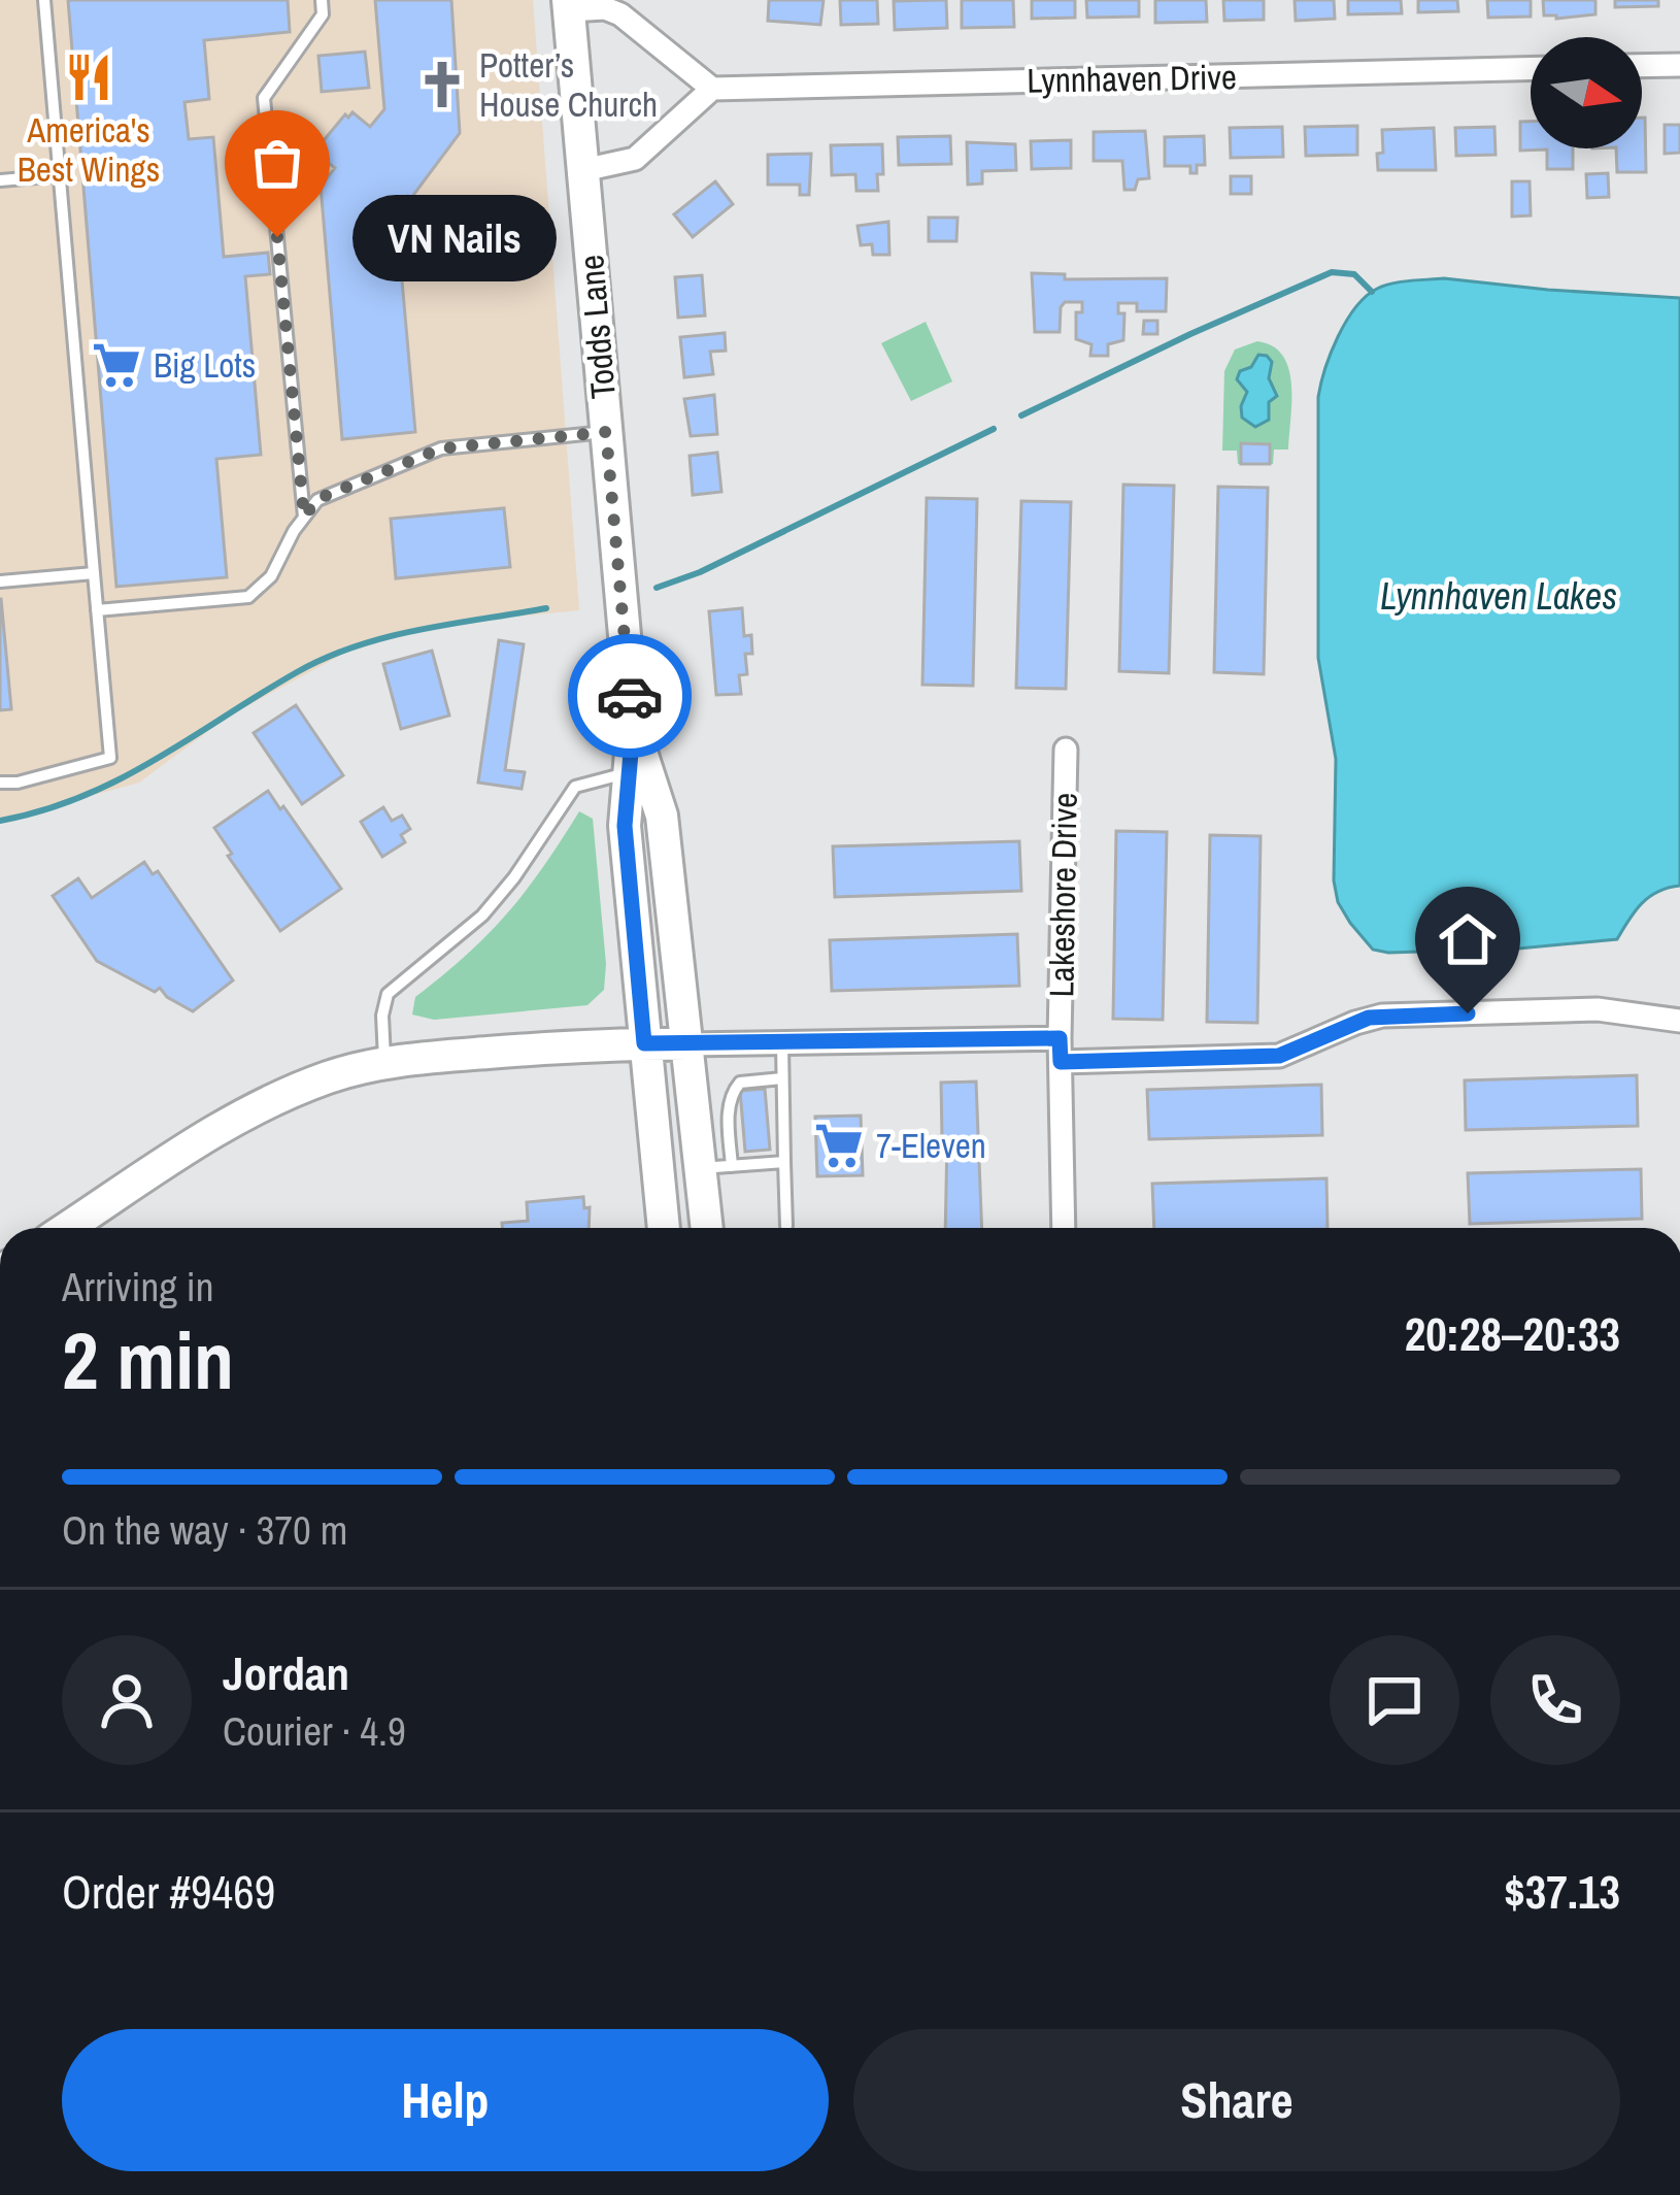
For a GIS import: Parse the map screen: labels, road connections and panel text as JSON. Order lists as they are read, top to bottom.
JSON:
{
  "streets": {
    "main road": ["Todds Lane"],
    "street": ["Lynnhaven Drive", "Lakeshore Drive"]
  },
  "crossings": [
    ["Todds Lane", "Lakeshore Drive"]
  ],
  "water": ["Lynnhaven Lakes"],
  "places": {
    "restaurant": ["America's Best Wings"],
    "church": ["Potter’s House Church"],
    "other": ["VN Nails"],
    "supermarket": ["Big Lots", "7-Eleven"]
  },
  "north": "right",
  "page": {
    "bubble": "VN Nails",
    "heading": ["2 min", "Arriving in", "20:28–20:33"],
    "panel": [
      "Jordan",
      "Courier · 4.9",
      "Order #9469",
      "$37.13"
    ],
    "bar": "On the way · 370 m",
    "buttons": ["Help", "Share"]
  }
}
